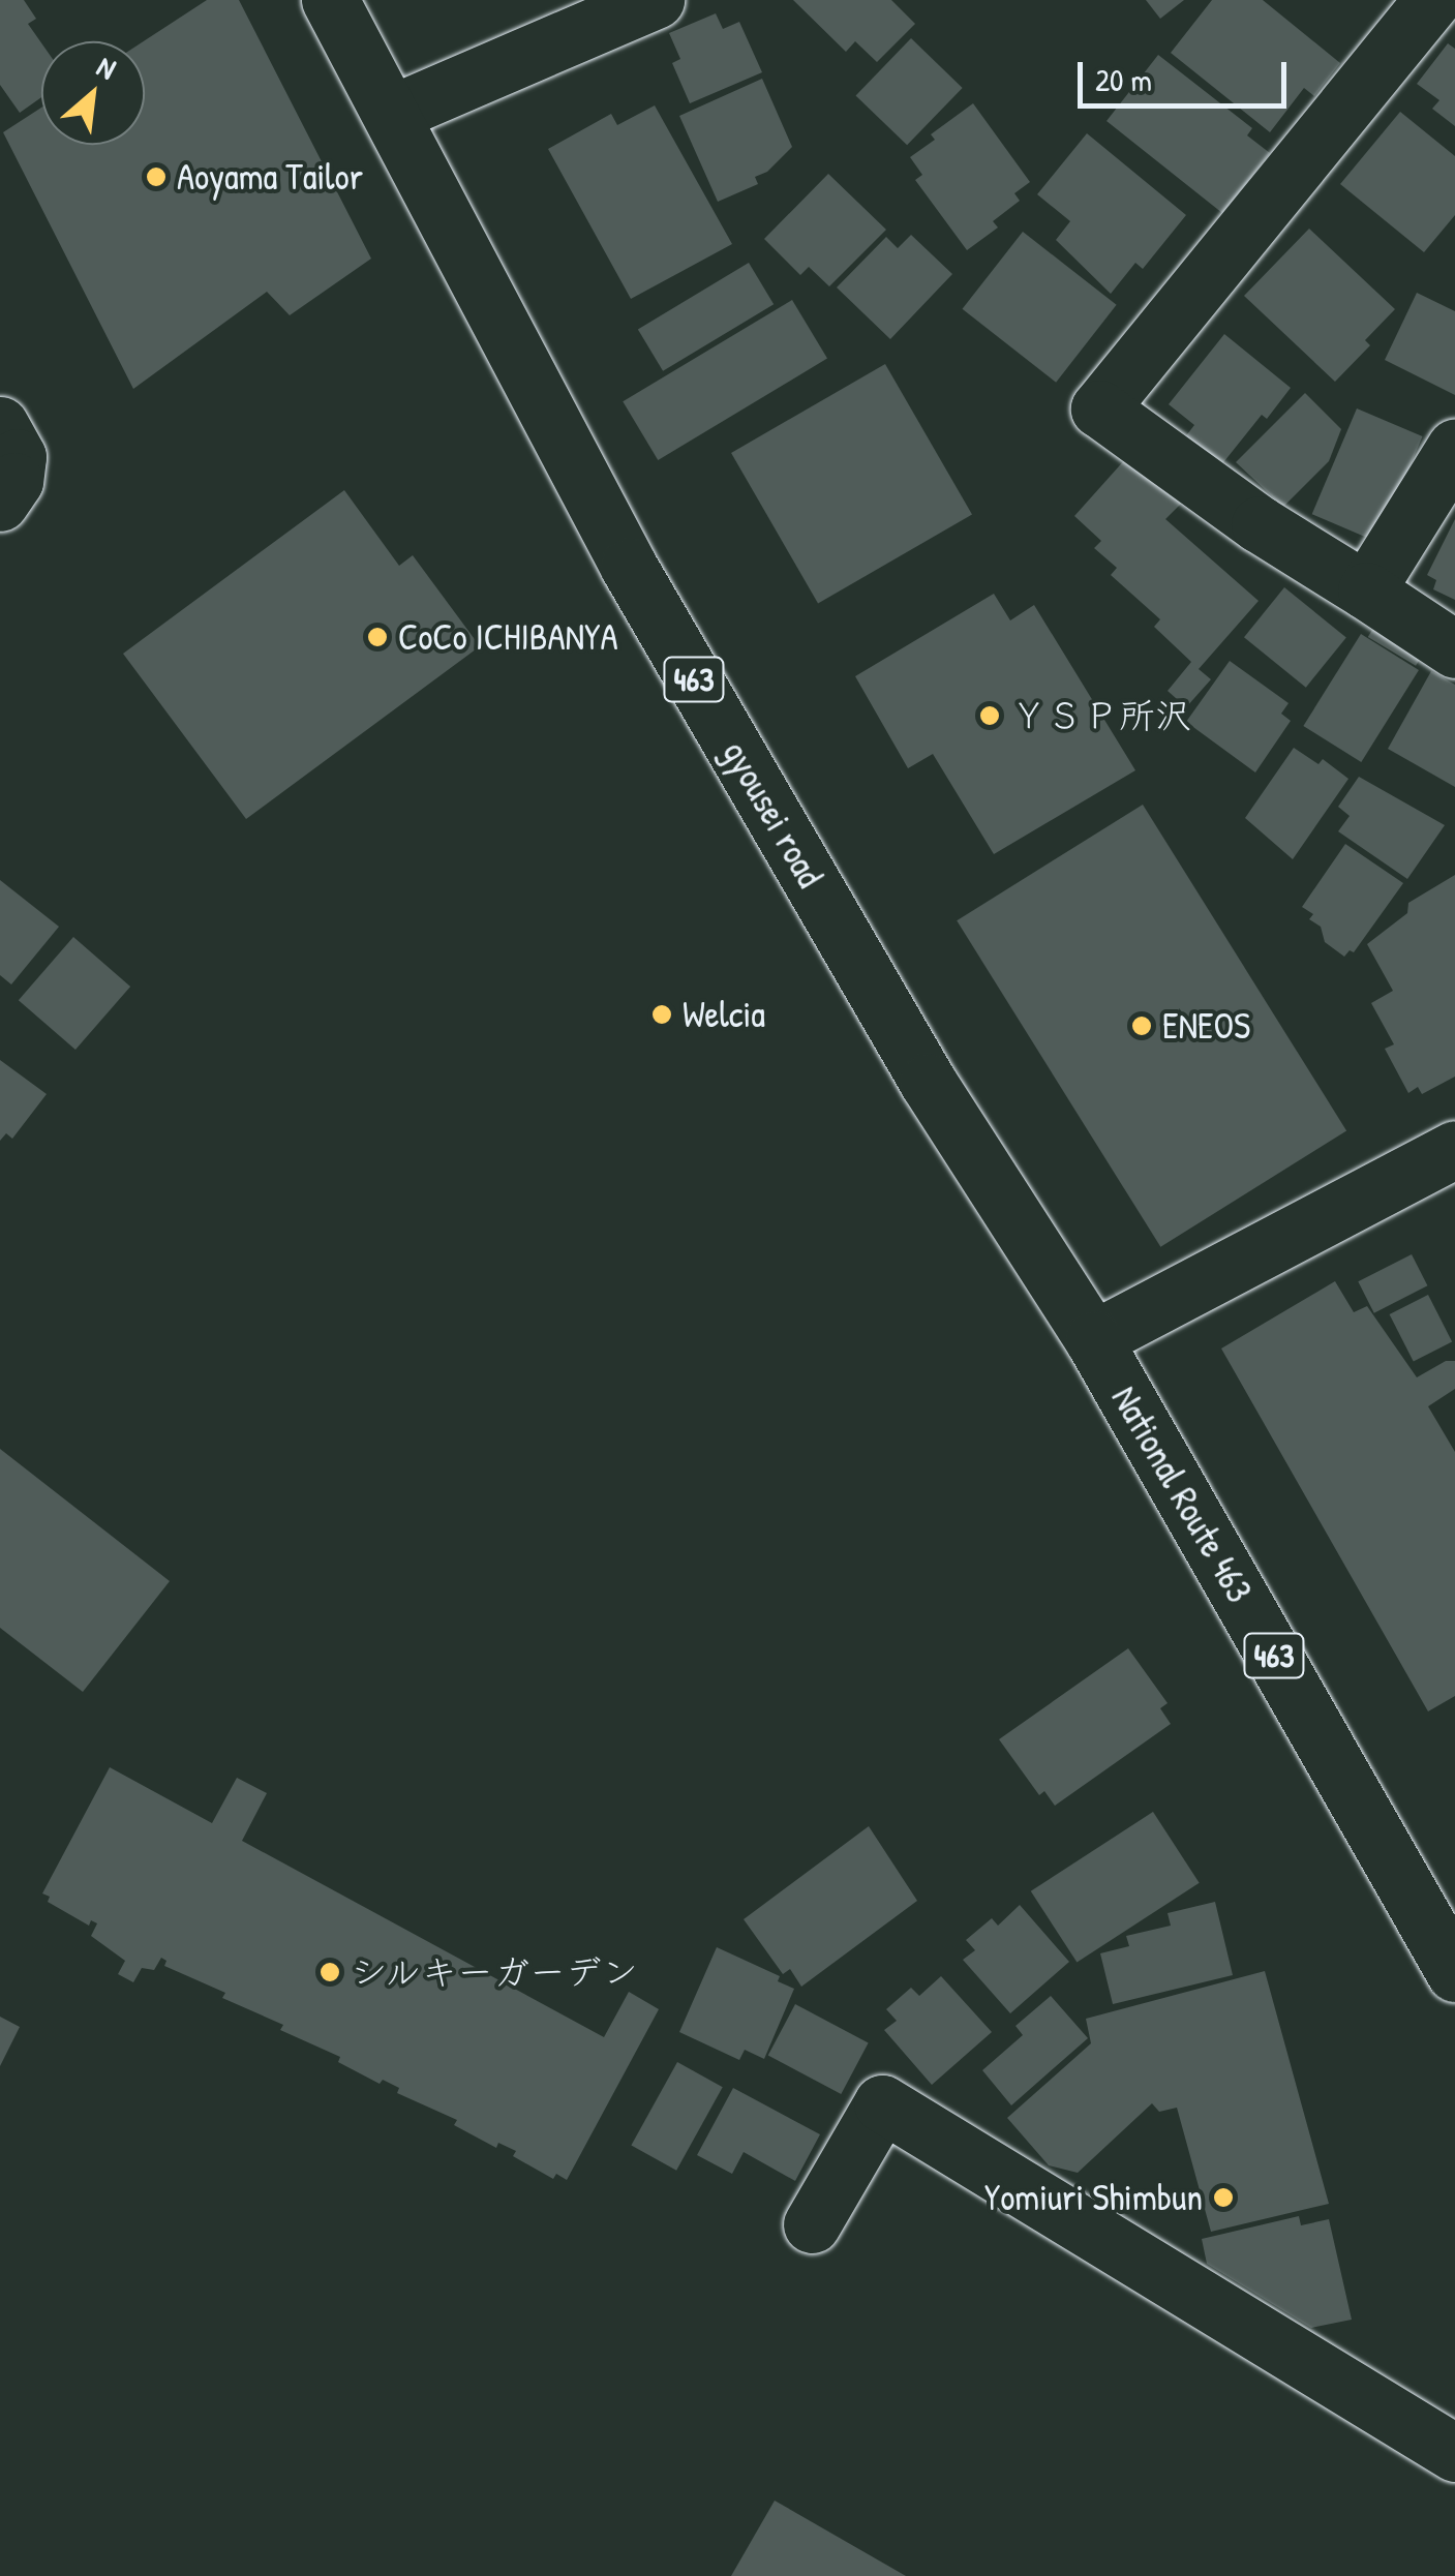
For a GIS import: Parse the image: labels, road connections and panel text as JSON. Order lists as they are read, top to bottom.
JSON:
{
  "streets": {
    "main road": ["463", "gyousei road", "National Route 463"]
  },
  "crossings": [
    ["gyousei road", "National Route 463"]
  ],
  "places": [
    "Aoyama Tailor",
    "CoCo ICHIBANYA",
    "ＹＳＰ所沢",
    "Welcia",
    "ENEOS",
    "シルキーガーデン",
    "Yomiuri Shimbun"
  ],
  "scale_bar": "20 m",
  "north": "top right"
}
